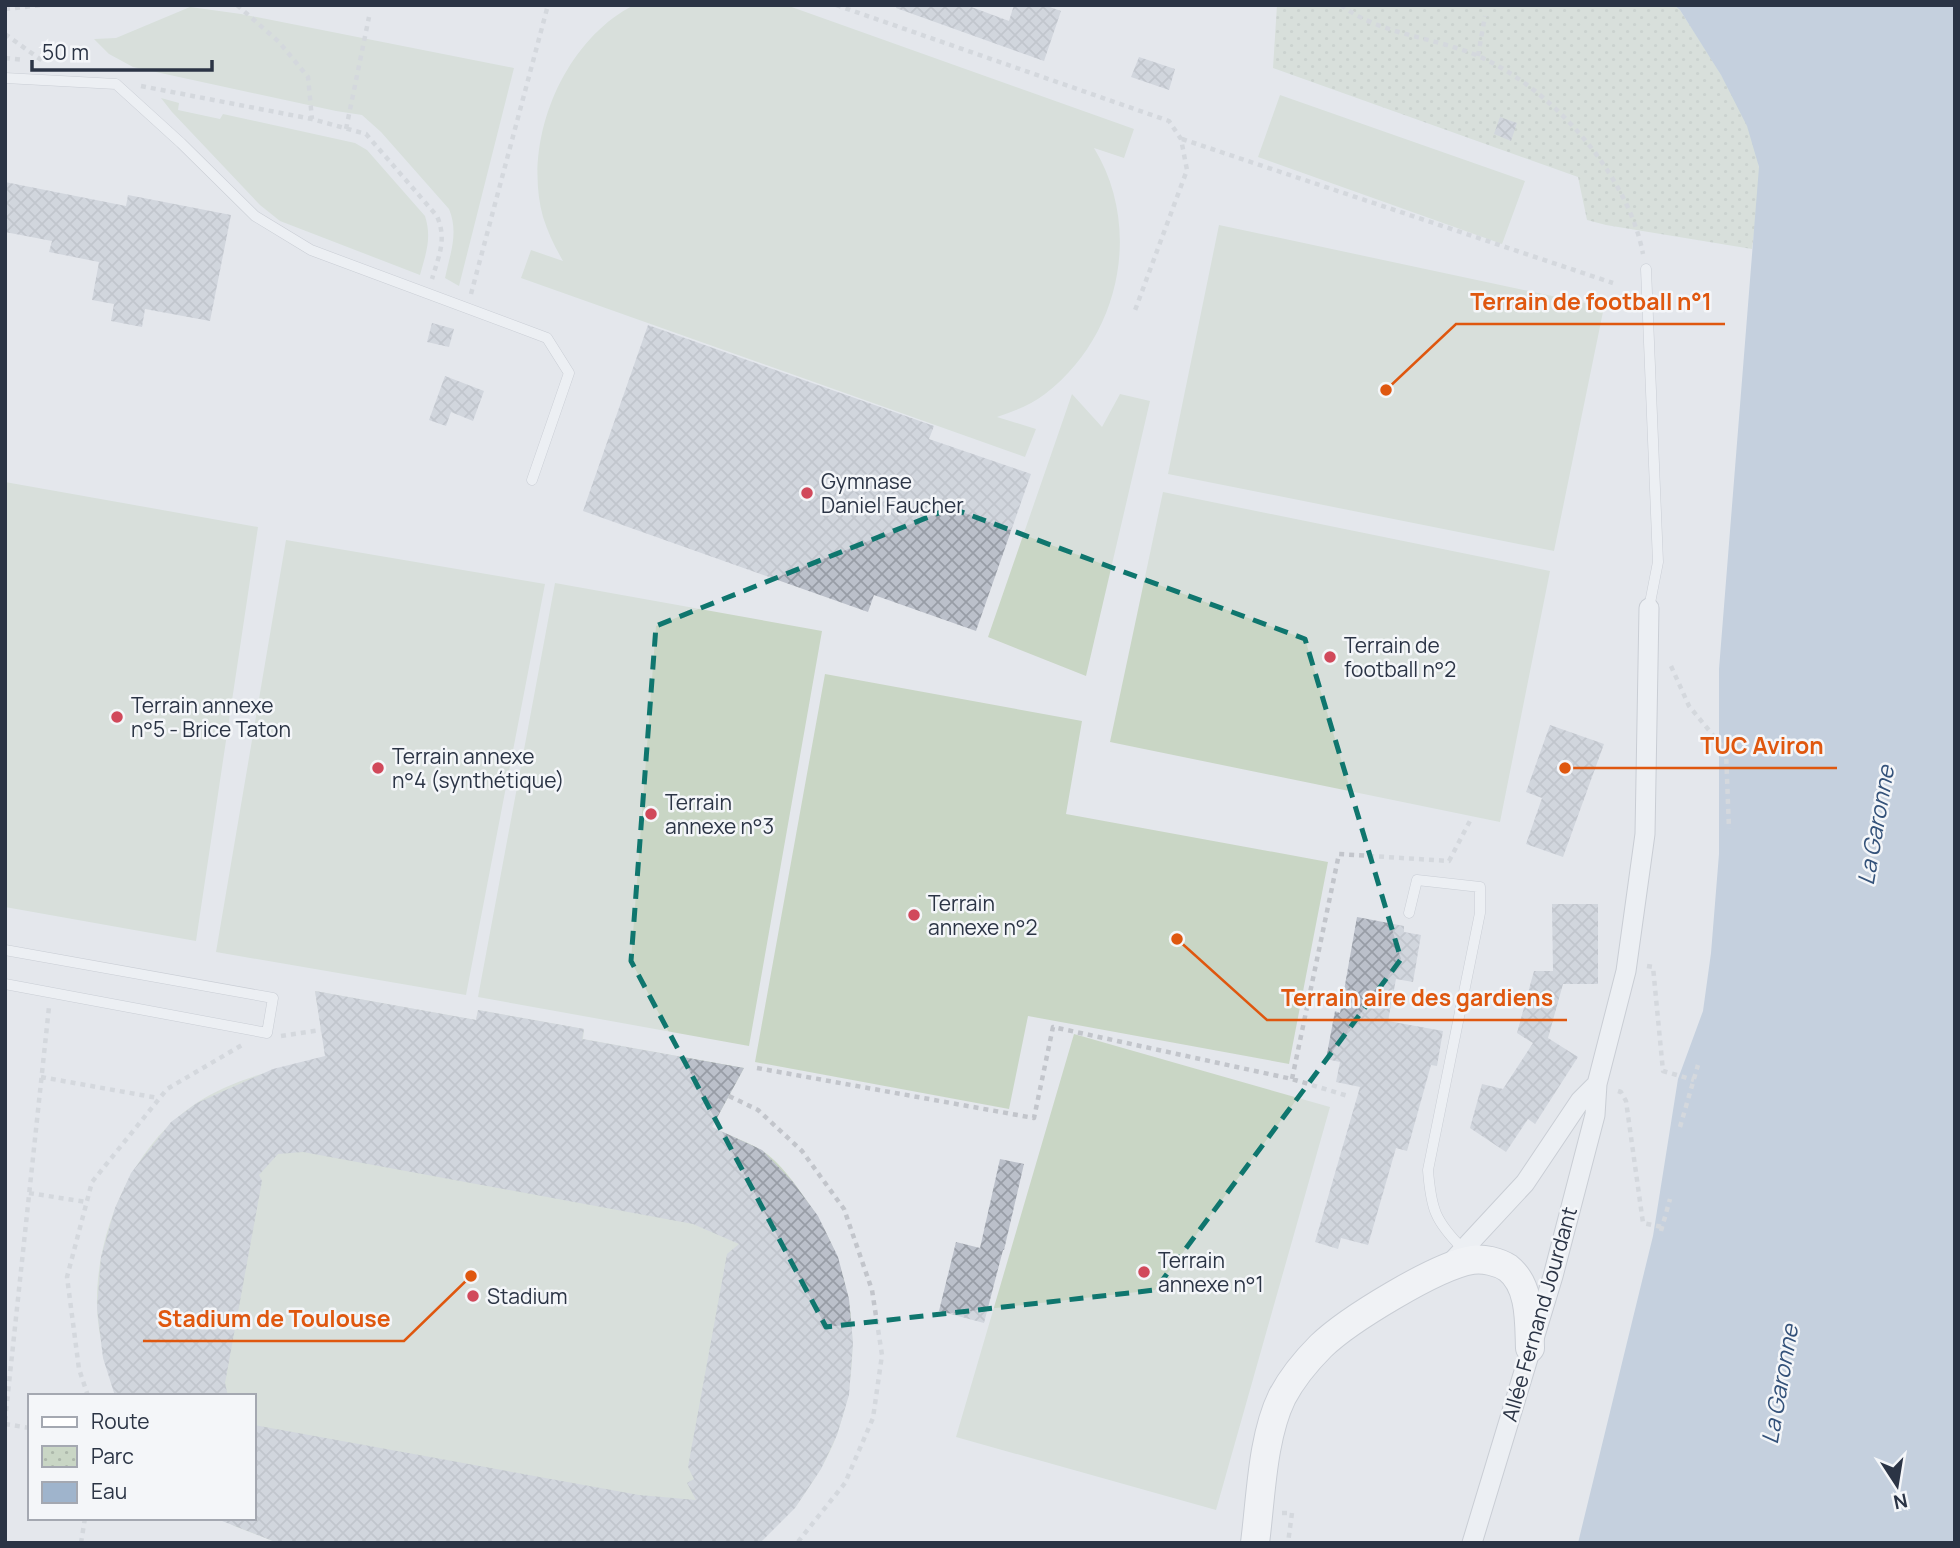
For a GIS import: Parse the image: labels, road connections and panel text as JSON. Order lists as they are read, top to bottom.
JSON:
{
  "streets": {
    "street": ["Allée Fernand Jourdant"]
  },
  "water": ["La Garonne"],
  "places": [
    "Terrain de football n°1",
    "Gymnase Daniel Faucher",
    "Terrain de football n°2",
    "Terrain annexe n°5 - Brice Taton",
    "Terrain annexe n°4 (synthétique)",
    "TUC Aviron",
    "Terrain annexe n°3",
    "Terrain annexe n°2",
    "Terrain aire des gardiens",
    "Terrain annexe n°1",
    "Stadium de Toulouse",
    "Stadium"
  ],
  "legend": ["Route", "Parc", "Eau"],
  "scale_bar": "50 m",
  "north": "bottom"
}
